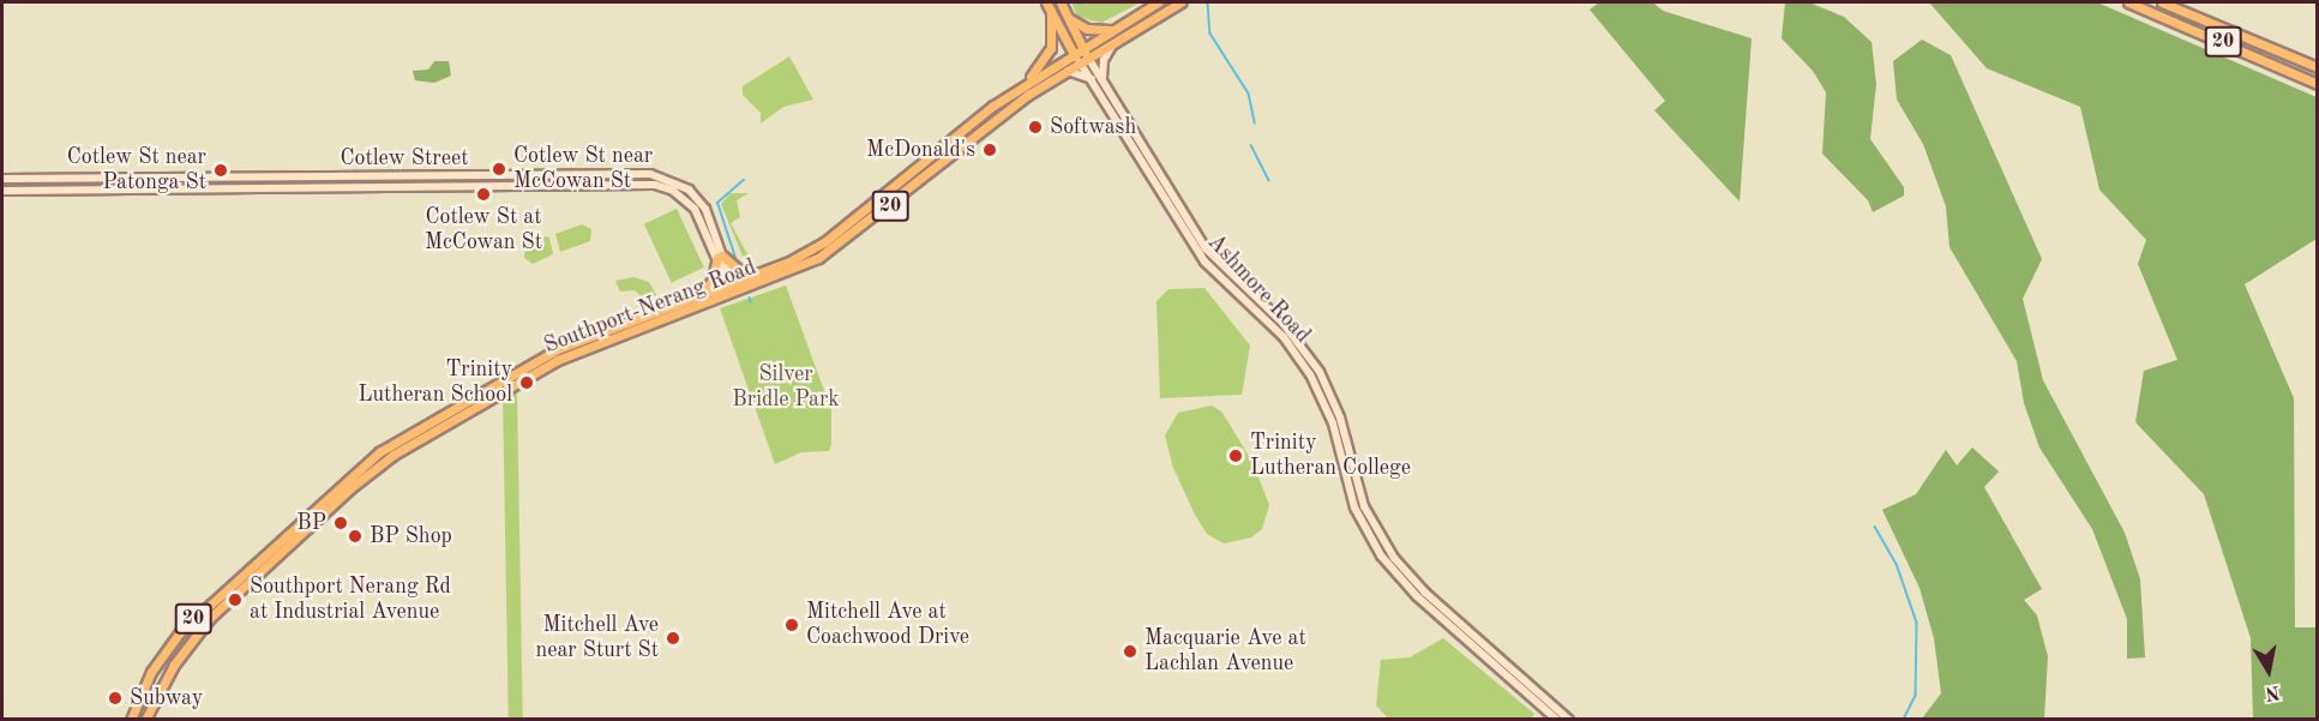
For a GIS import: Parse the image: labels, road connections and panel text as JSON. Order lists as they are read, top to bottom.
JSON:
{
  "streets": {
    "main road": [
      "20",
      "Cotlew Street",
      "Ashmore Road",
      "Southport-Nerang Road"
    ]
  },
  "crossings": [
    ["Cotlew Street", "Southport-Nerang Road"],
    ["Ashmore Road", "Southport-Nerang Road"]
  ],
  "parks": ["Silver Bridle Park"],
  "places": [
    "Softwash",
    "McDonald's",
    "Cotlew St near McCowan St",
    "Cotlew St near Patonga St",
    "Cotlew St at McCowan St",
    "Trinity Lutheran School",
    "Trinity Lutheran College",
    "BP",
    "BP Shop",
    "Southport Nerang Rd at Industrial Avenue",
    "Mitchell Ave at Coachwood Drive",
    "Mitchell Ave near Sturt St",
    "Macquarie Ave at Lachlan Avenue",
    "Subway"
  ],
  "north": "bottom"
}
